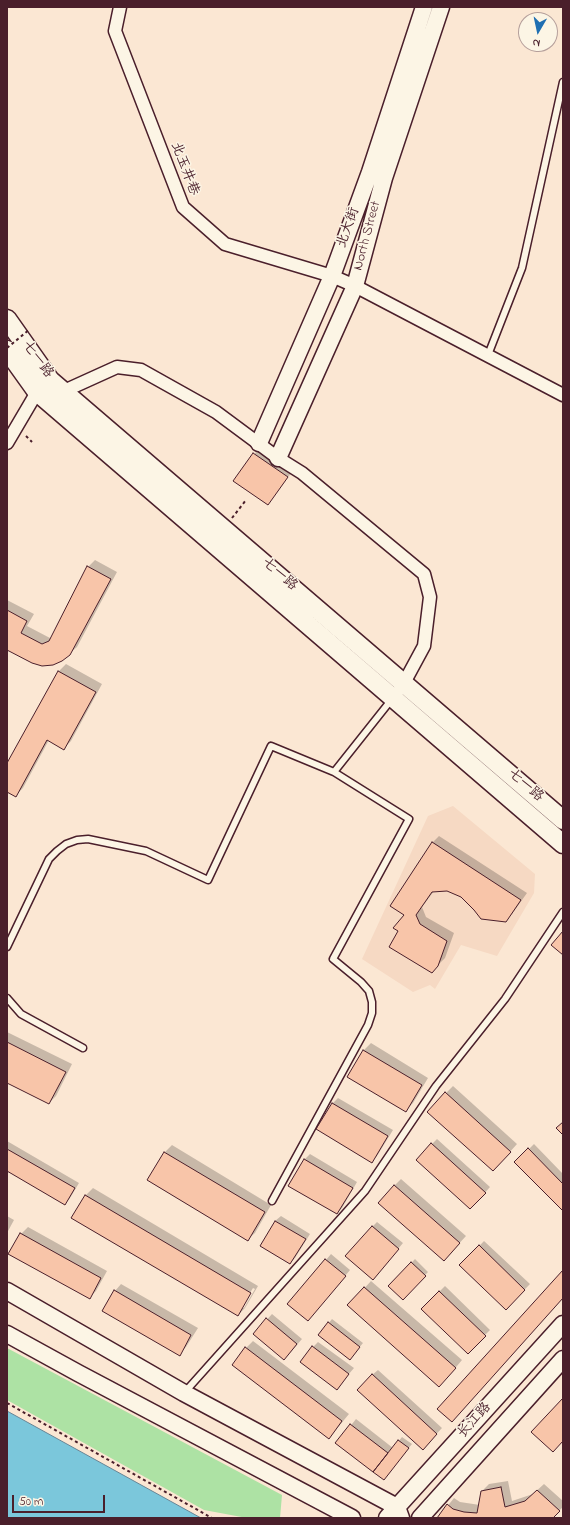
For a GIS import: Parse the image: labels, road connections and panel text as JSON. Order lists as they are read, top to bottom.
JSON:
{
  "streets": {
    "main road": [
      "北大街",
      "North Street",
      "七一路",
      "长江路"
    ],
    "street": ["北玉井巷"]
  },
  "crossings": [
    ["北玉井巷", "北大街"],
    ["北玉井巷", "North Street"]
  ],
  "scale_bar": "50 m",
  "north": "bottom"
}
